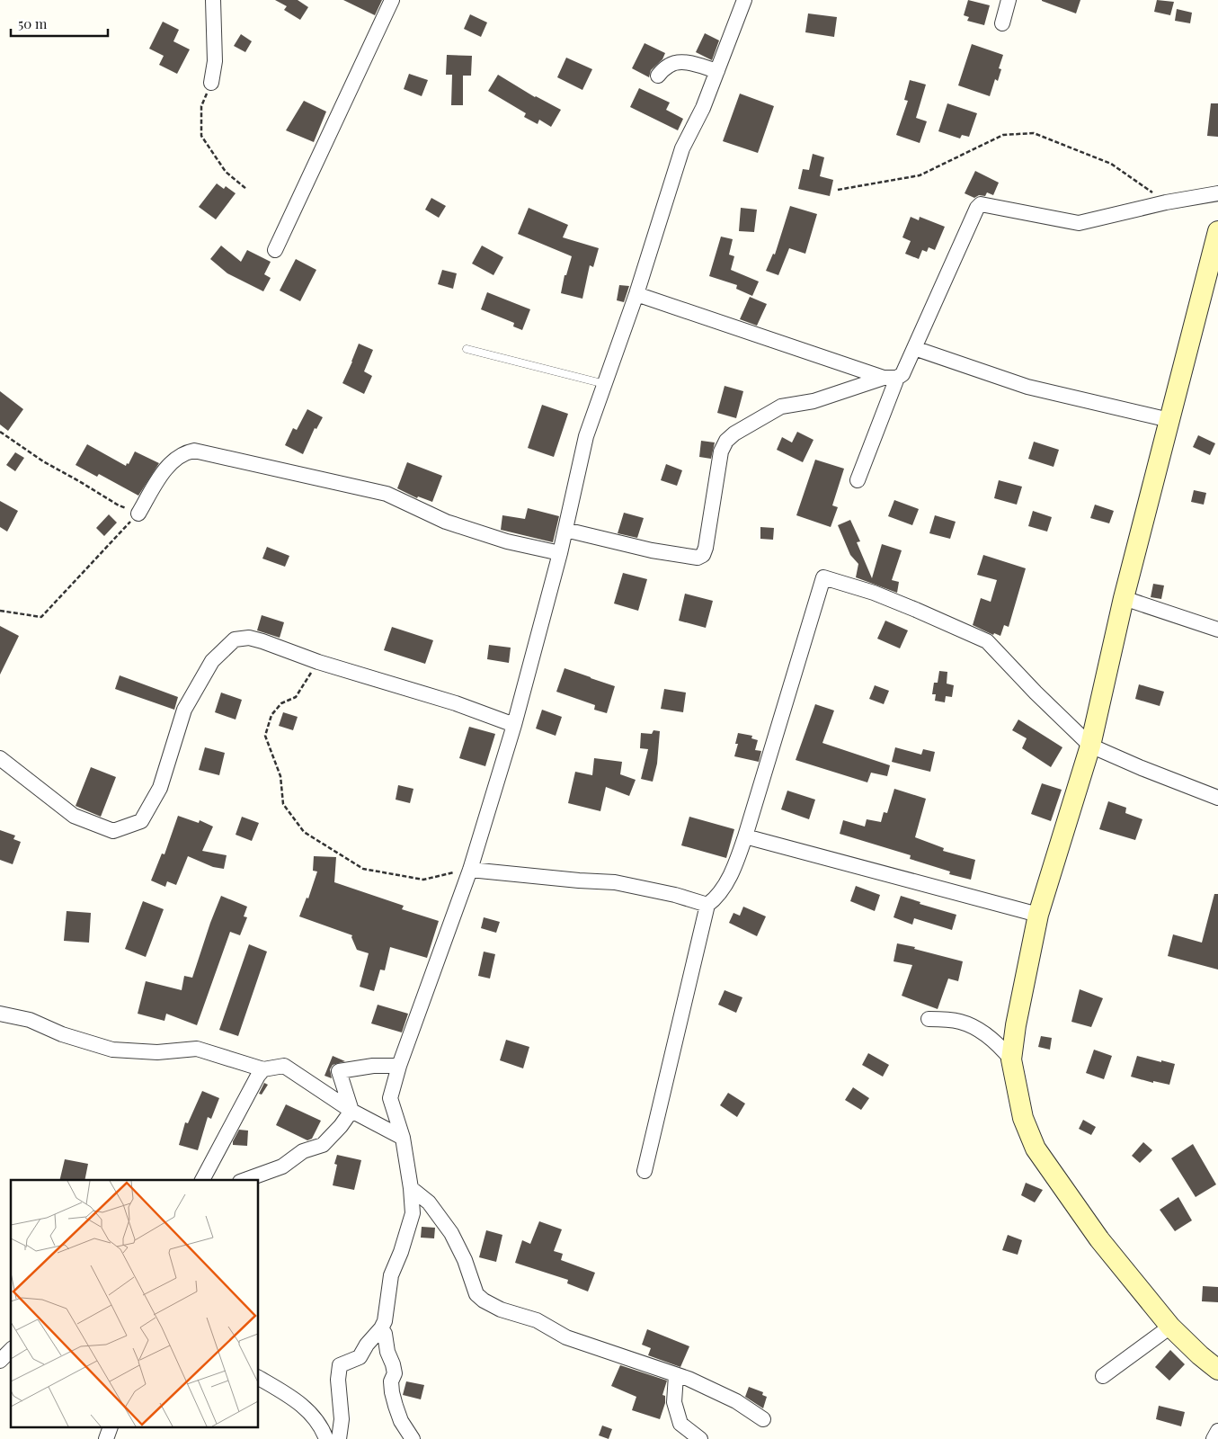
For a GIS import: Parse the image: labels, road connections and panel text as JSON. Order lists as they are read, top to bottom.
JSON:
{
  "scale_bar": "50 m"
}
